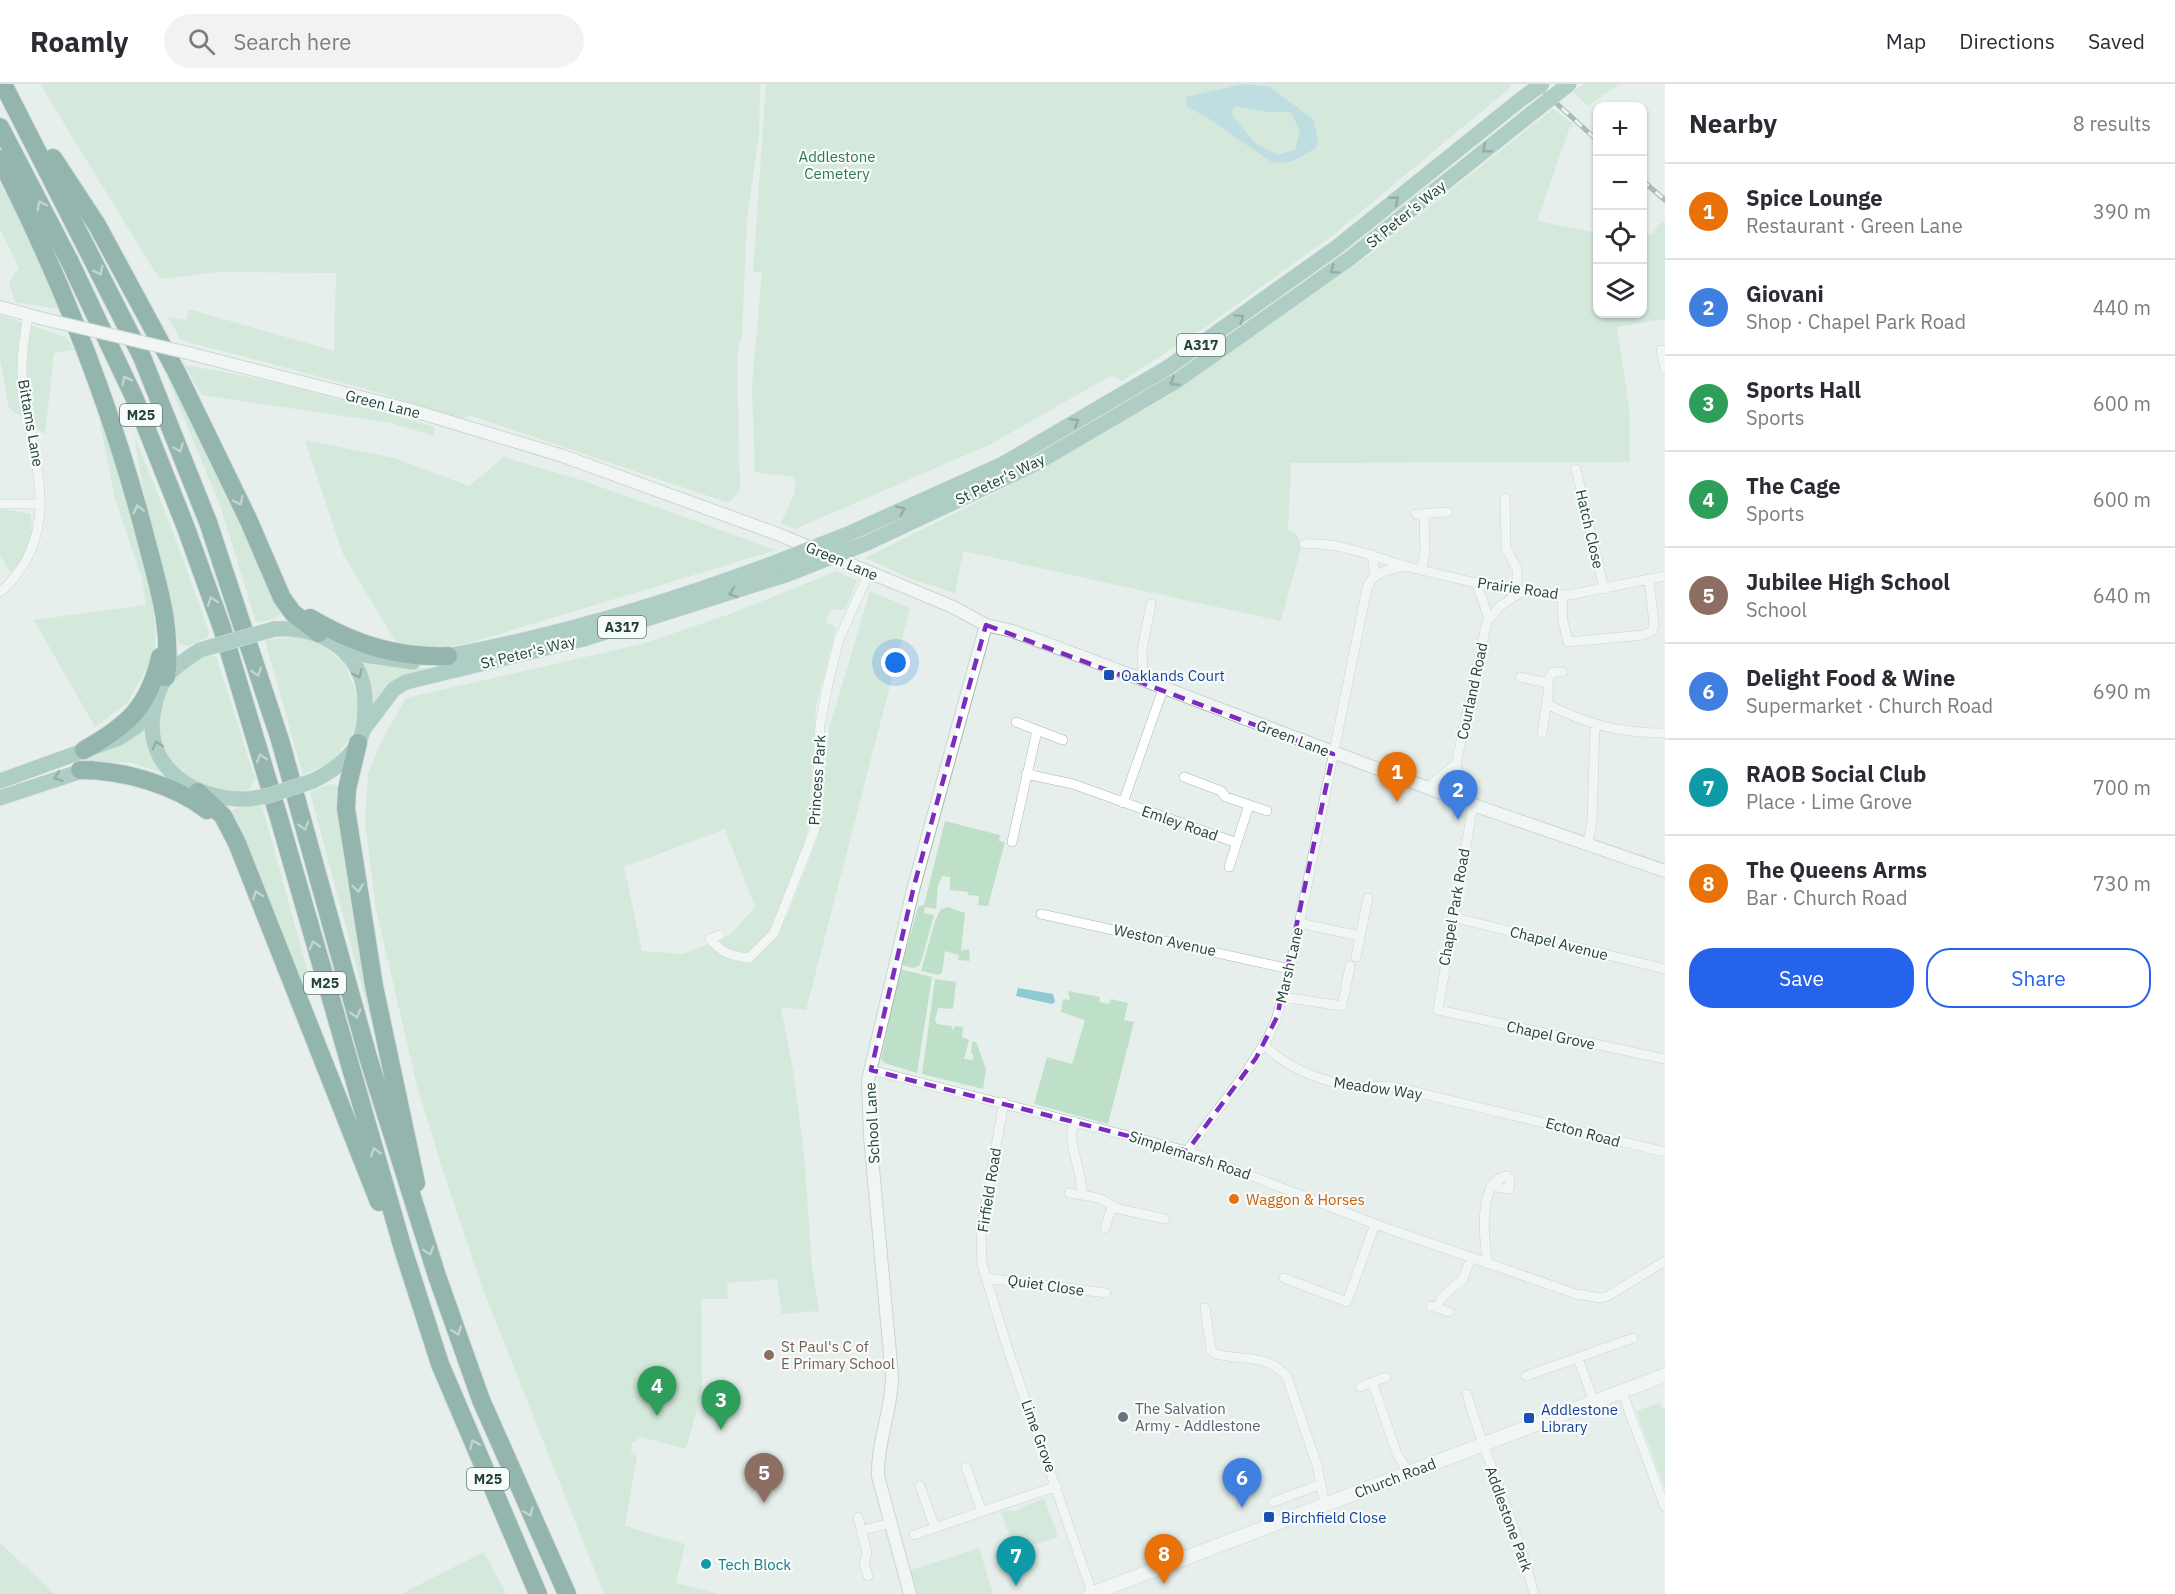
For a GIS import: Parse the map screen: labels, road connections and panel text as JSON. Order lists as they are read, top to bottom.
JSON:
{
  "streets": {
    "highway": ["M25"],
    "main road": ["St Peter's Way", "A317", "Church Road"],
    "street": [
      "Green Lane",
      "Bittams Lane",
      "Hatch Close",
      "Prairie Road",
      "Courland Road",
      "Princess Park",
      "Emley Road",
      "Chapel Park Road",
      "Weston Avenue",
      "Chapel Avenue",
      "Marsh Lane",
      "Chapel Grove",
      "Meadow Way",
      "School Lane",
      "Ecton Road",
      "Simplemarsh Road",
      "Firfield Road",
      "Quiet Close",
      "Lime Grove",
      "Addlestone Park"
    ]
  },
  "crossings": [
    ["St Peter's Way", "M25"],
    ["Green Lane", "Bittams Lane"],
    ["Green Lane", "Courland Road"],
    ["Green Lane", "Princess Park"],
    ["Green Lane", "Emley Road"],
    ["Green Lane", "Chapel Park Road"],
    ["Green Lane", "Marsh Lane"],
    ["Green Lane", "School Lane"],
    ["Hatch Close", "Prairie Road"],
    ["Courland Road", "Chapel Park Road"],
    ["Chapel Park Road", "Chapel Avenue"],
    ["Chapel Park Road", "Chapel Grove"],
    ["Weston Avenue", "Marsh Lane"],
    ["Marsh Lane", "Meadow Way"],
    ["Marsh Lane", "Simplemarsh Road"],
    ["Meadow Way", "Ecton Road"],
    ["School Lane", "Simplemarsh Road"],
    ["Simplemarsh Road", "Firfield Road"],
    ["Firfield Road", "Quiet Close"],
    ["Firfield Road", "Lime Grove"],
    ["Quiet Close", "Lime Grove"],
    ["Lime Grove", "Church Road"],
    ["Church Road", "Addlestone Park"]
  ],
  "parks": ["Addlestone Cemetery"],
  "places": {
    "transit": ["Oaklands Court", "Addlestone Library", "Birchfield Close"],
    "other": [
      "Waggon & Horses",
      "St Paul's C of E Primary School",
      "The Salvation Army - Addlestone",
      "Tech Block"
    ]
  },
  "page": {
    "header": "Roamly",
    "search": "Search here",
    "nav": ["Map", "Directions", "Saved"],
    "heading": ["Nearby", "8 results"],
    "map_buttons": ["+", "−"],
    "list": [
      {
        "mark": "1",
        "name": "Spice Lounge",
        "note": "Restaurant · Green Lane",
        "value": "390 m"
      },
      {
        "mark": "2",
        "name": "Giovani",
        "note": "Shop · Chapel Park Road",
        "value": "440 m"
      },
      {
        "mark": "3",
        "name": "Sports Hall",
        "note": "Sports",
        "value": "600 m"
      },
      {
        "mark": "4",
        "name": "The Cage",
        "note": "Sports",
        "value": "600 m"
      },
      {
        "mark": "5",
        "name": "Jubilee High School",
        "note": "School",
        "value": "640 m"
      },
      {
        "mark": "6",
        "name": "Delight Food & Wine",
        "note": "Supermarket · Church Road",
        "value": "690 m"
      },
      {
        "mark": "7",
        "name": "RAOB Social Club",
        "note": "Place · Lime Grove",
        "value": "700 m"
      },
      {
        "mark": "8",
        "name": "The Queens Arms",
        "note": "Bar · Church Road",
        "value": "730 m"
      }
    ],
    "pins": [
      "1",
      "2",
      "4",
      "3",
      "5",
      "6",
      "8",
      "7"
    ],
    "buttons": ["Save", "Share"]
  }
}
